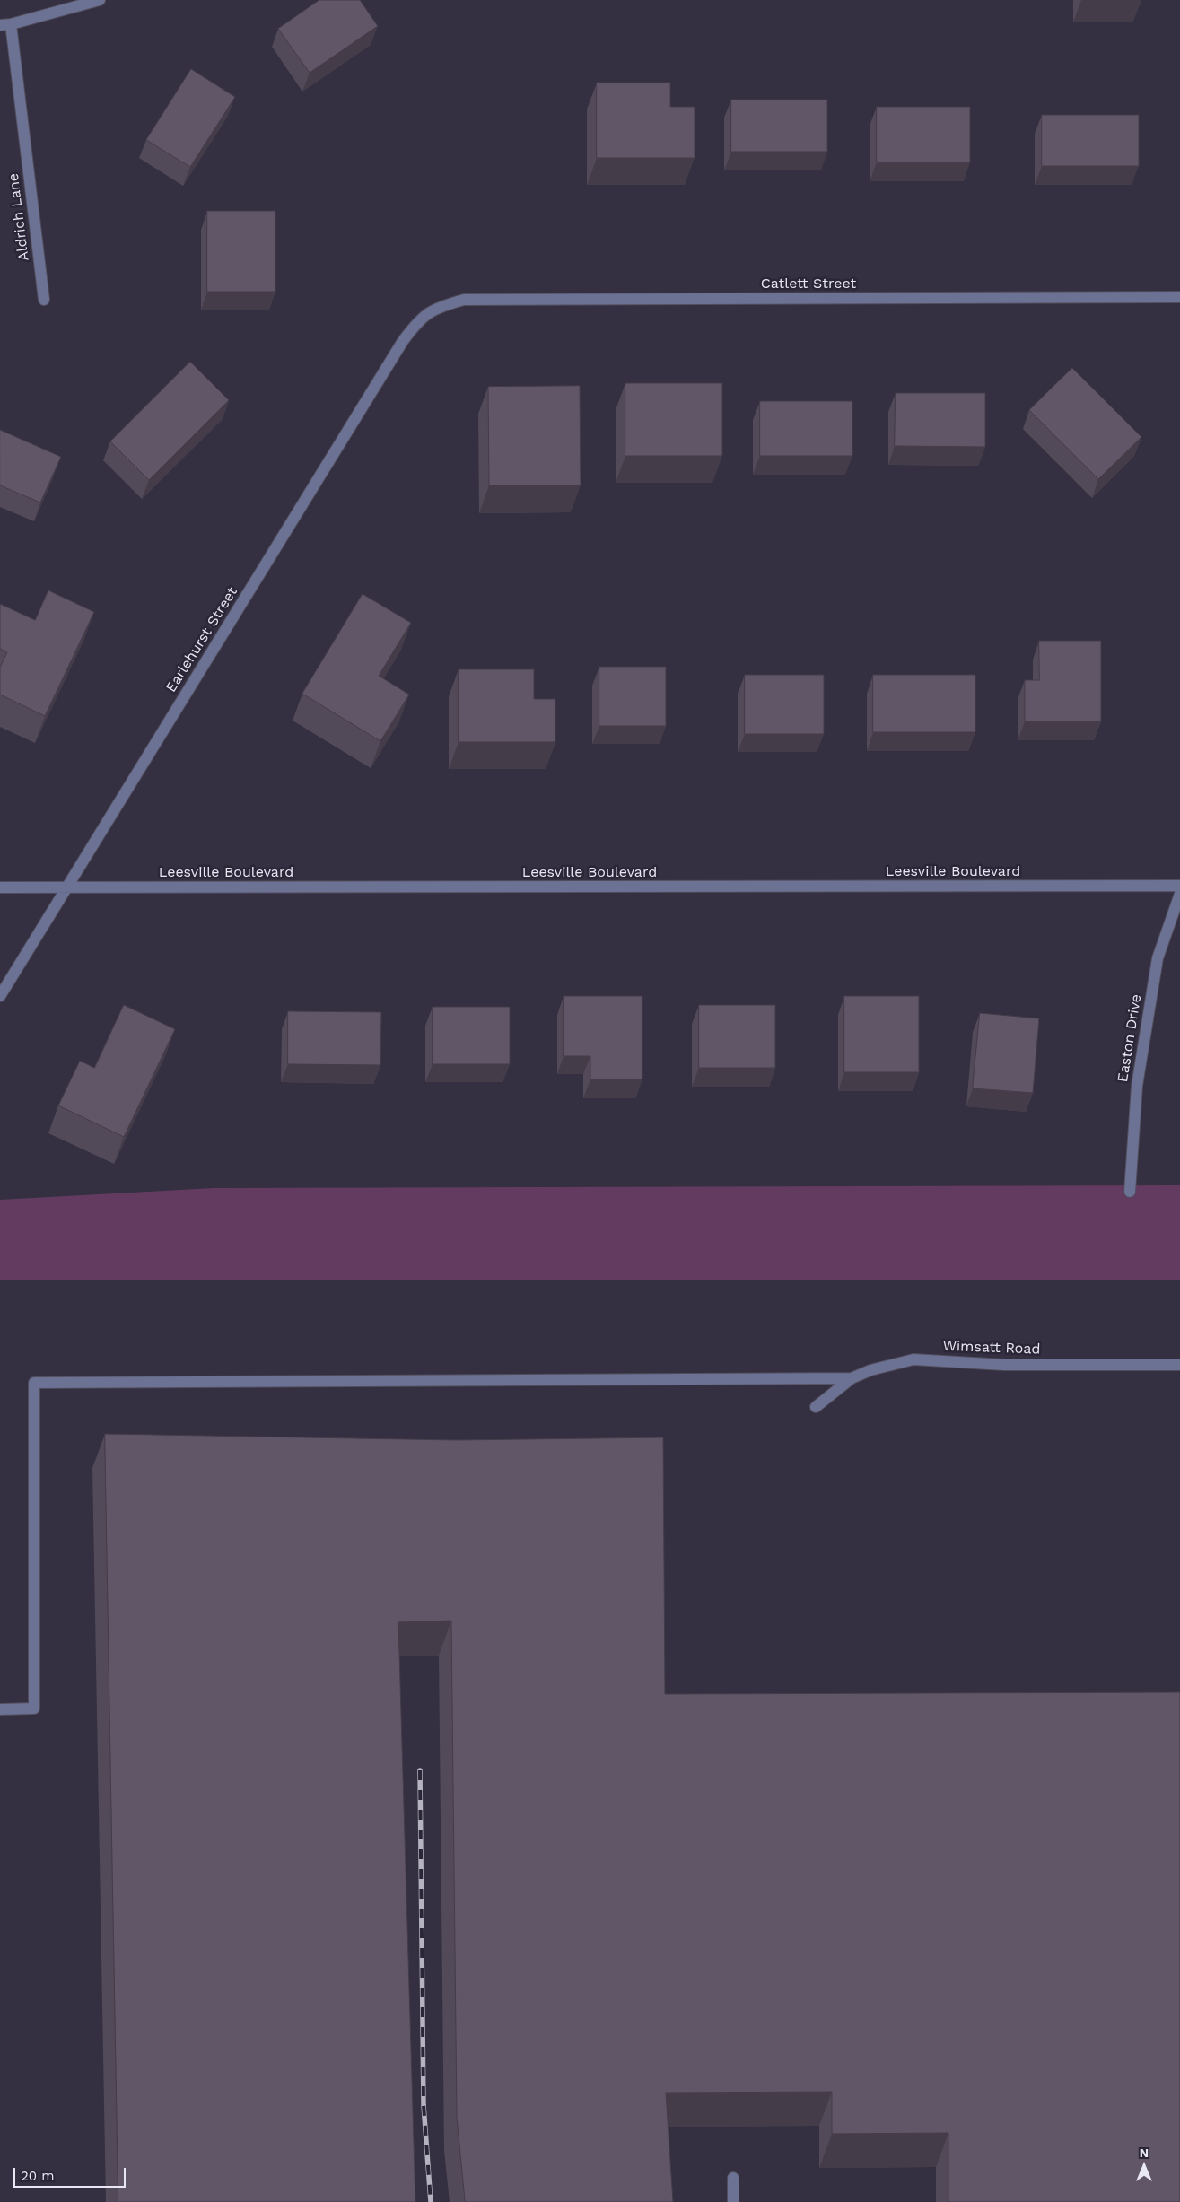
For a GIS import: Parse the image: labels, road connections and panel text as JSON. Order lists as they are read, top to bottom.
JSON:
{
  "streets": {
    "street": [
      "Aldrich Lane",
      "Catlett Street",
      "Earlehurst Street",
      "Leesville Boulevard",
      "Easton Drive",
      "Wimsatt Road"
    ]
  },
  "crossings": [
    ["Catlett Street", "Earlehurst Street"],
    ["Earlehurst Street", "Leesville Boulevard"]
  ],
  "scale_bar": "20 m",
  "north": "top"
}
